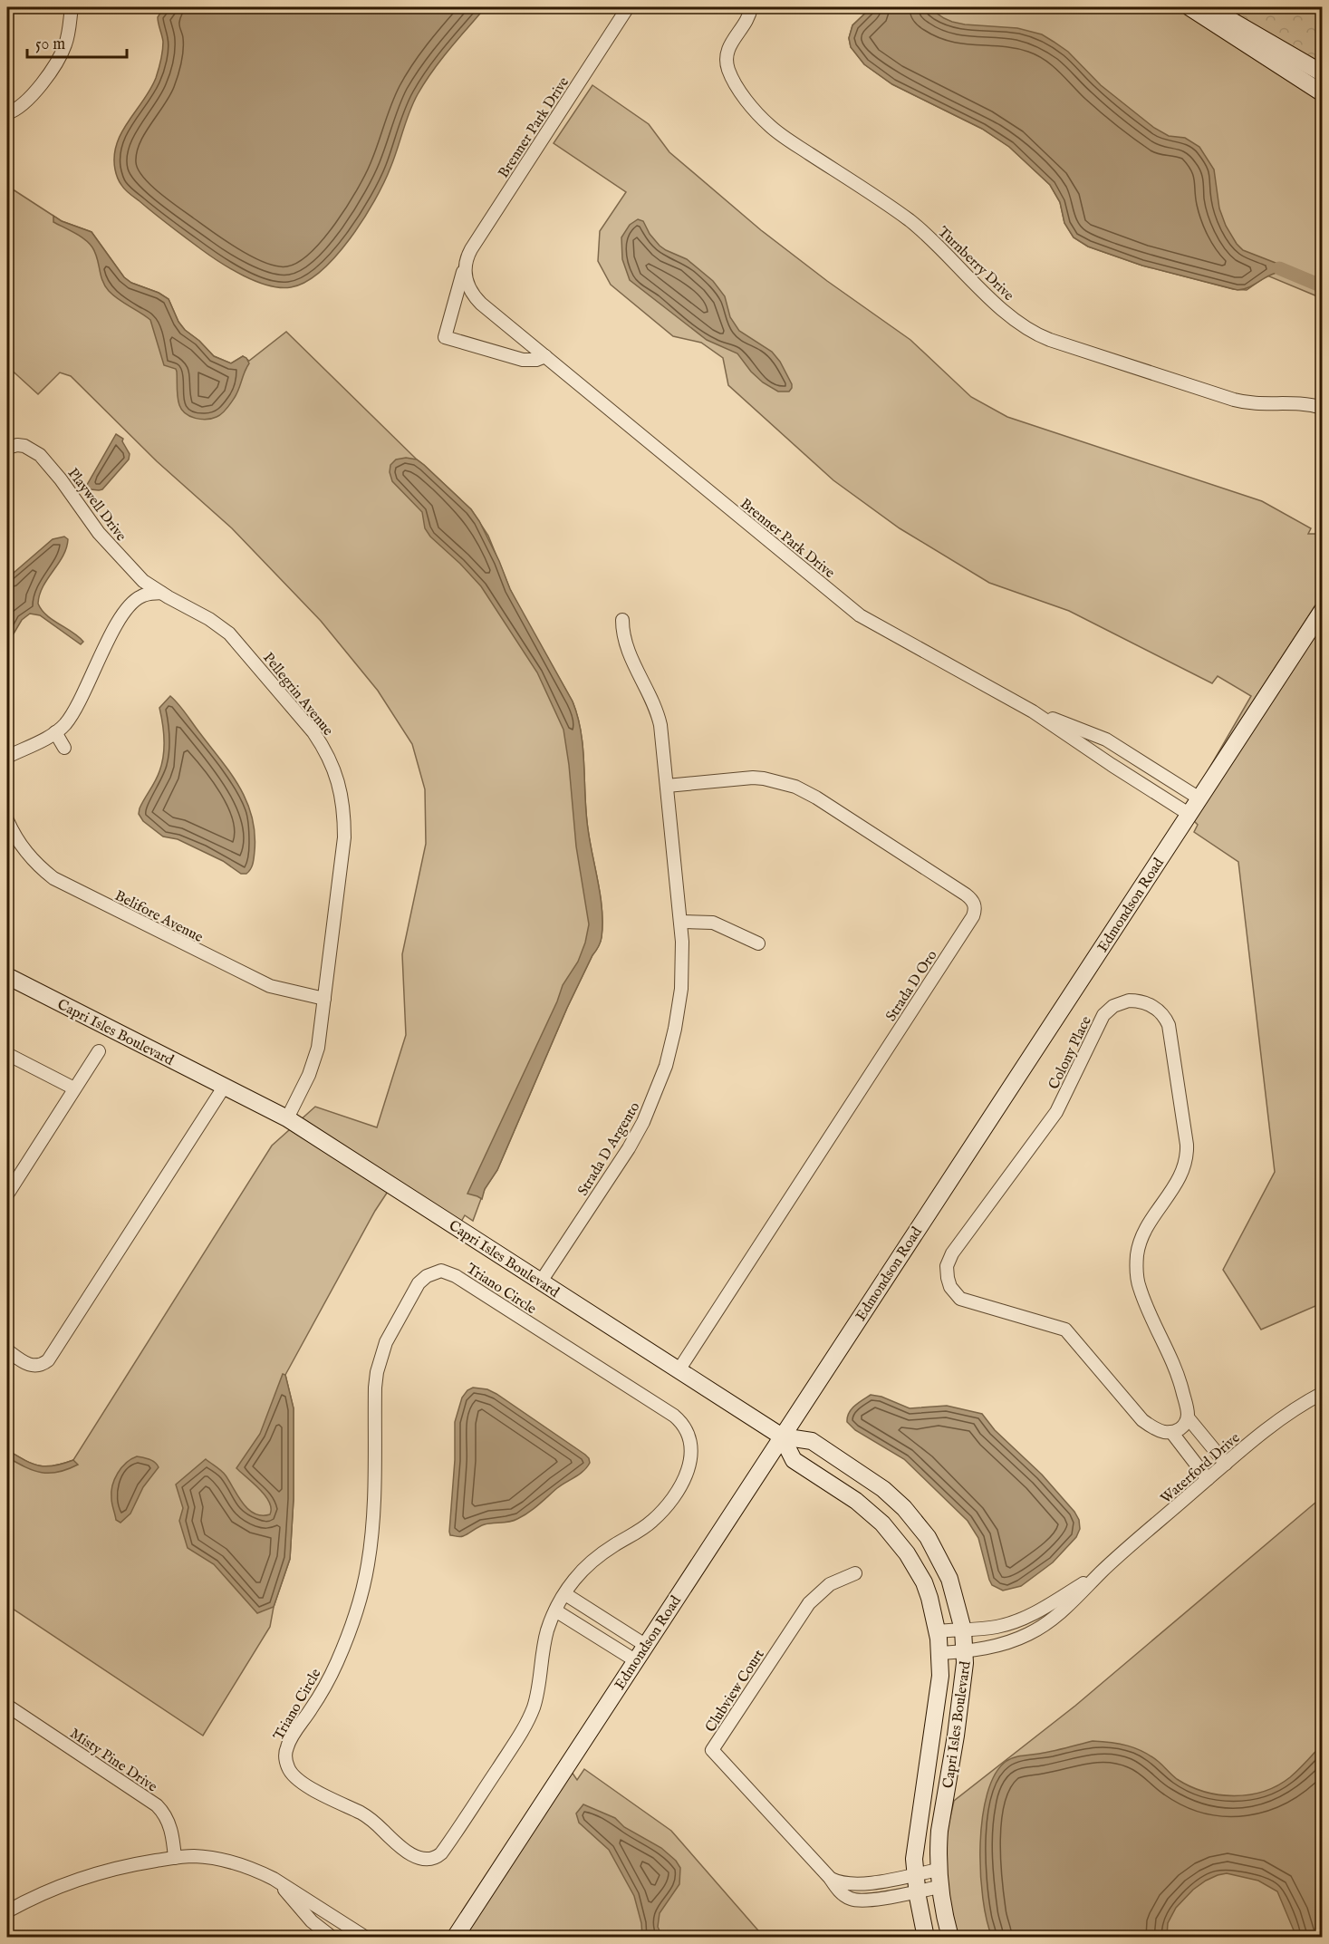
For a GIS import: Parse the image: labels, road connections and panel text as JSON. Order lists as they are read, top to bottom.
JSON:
{
  "streets": {
    "street": [
      "Brenner Park Drive",
      "Turnberry Drive",
      "Playwell Drive",
      "Pellegrin Avenue",
      "Edmondson Road",
      "Belifore Avenue",
      "Strada D Oro",
      "Capri Isles Boulevard",
      "Colony Place",
      "Strada D Argento",
      "Triano Circle",
      "Waterford Drive",
      "Clubview Court",
      "Misty Pine Drive"
    ]
  },
  "crossings": [
    ["Brenner Park Drive", "Edmondson Road"],
    ["Playwell Drive", "Pellegrin Avenue"],
    ["Pellegrin Avenue", "Belifore Avenue"],
    ["Pellegrin Avenue", "Capri Isles Boulevard"],
    ["Edmondson Road", "Capri Isles Boulevard"],
    ["Strada D Oro", "Capri Isles Boulevard"],
    ["Strada D Oro", "Strada D Argento"],
    ["Capri Isles Boulevard", "Strada D Argento"],
    ["Capri Isles Boulevard", "Waterford Drive"],
    ["Capri Isles Boulevard", "Clubview Court"],
    ["Colony Place", "Waterford Drive"]
  ],
  "scale_bar": "50 m"
}
